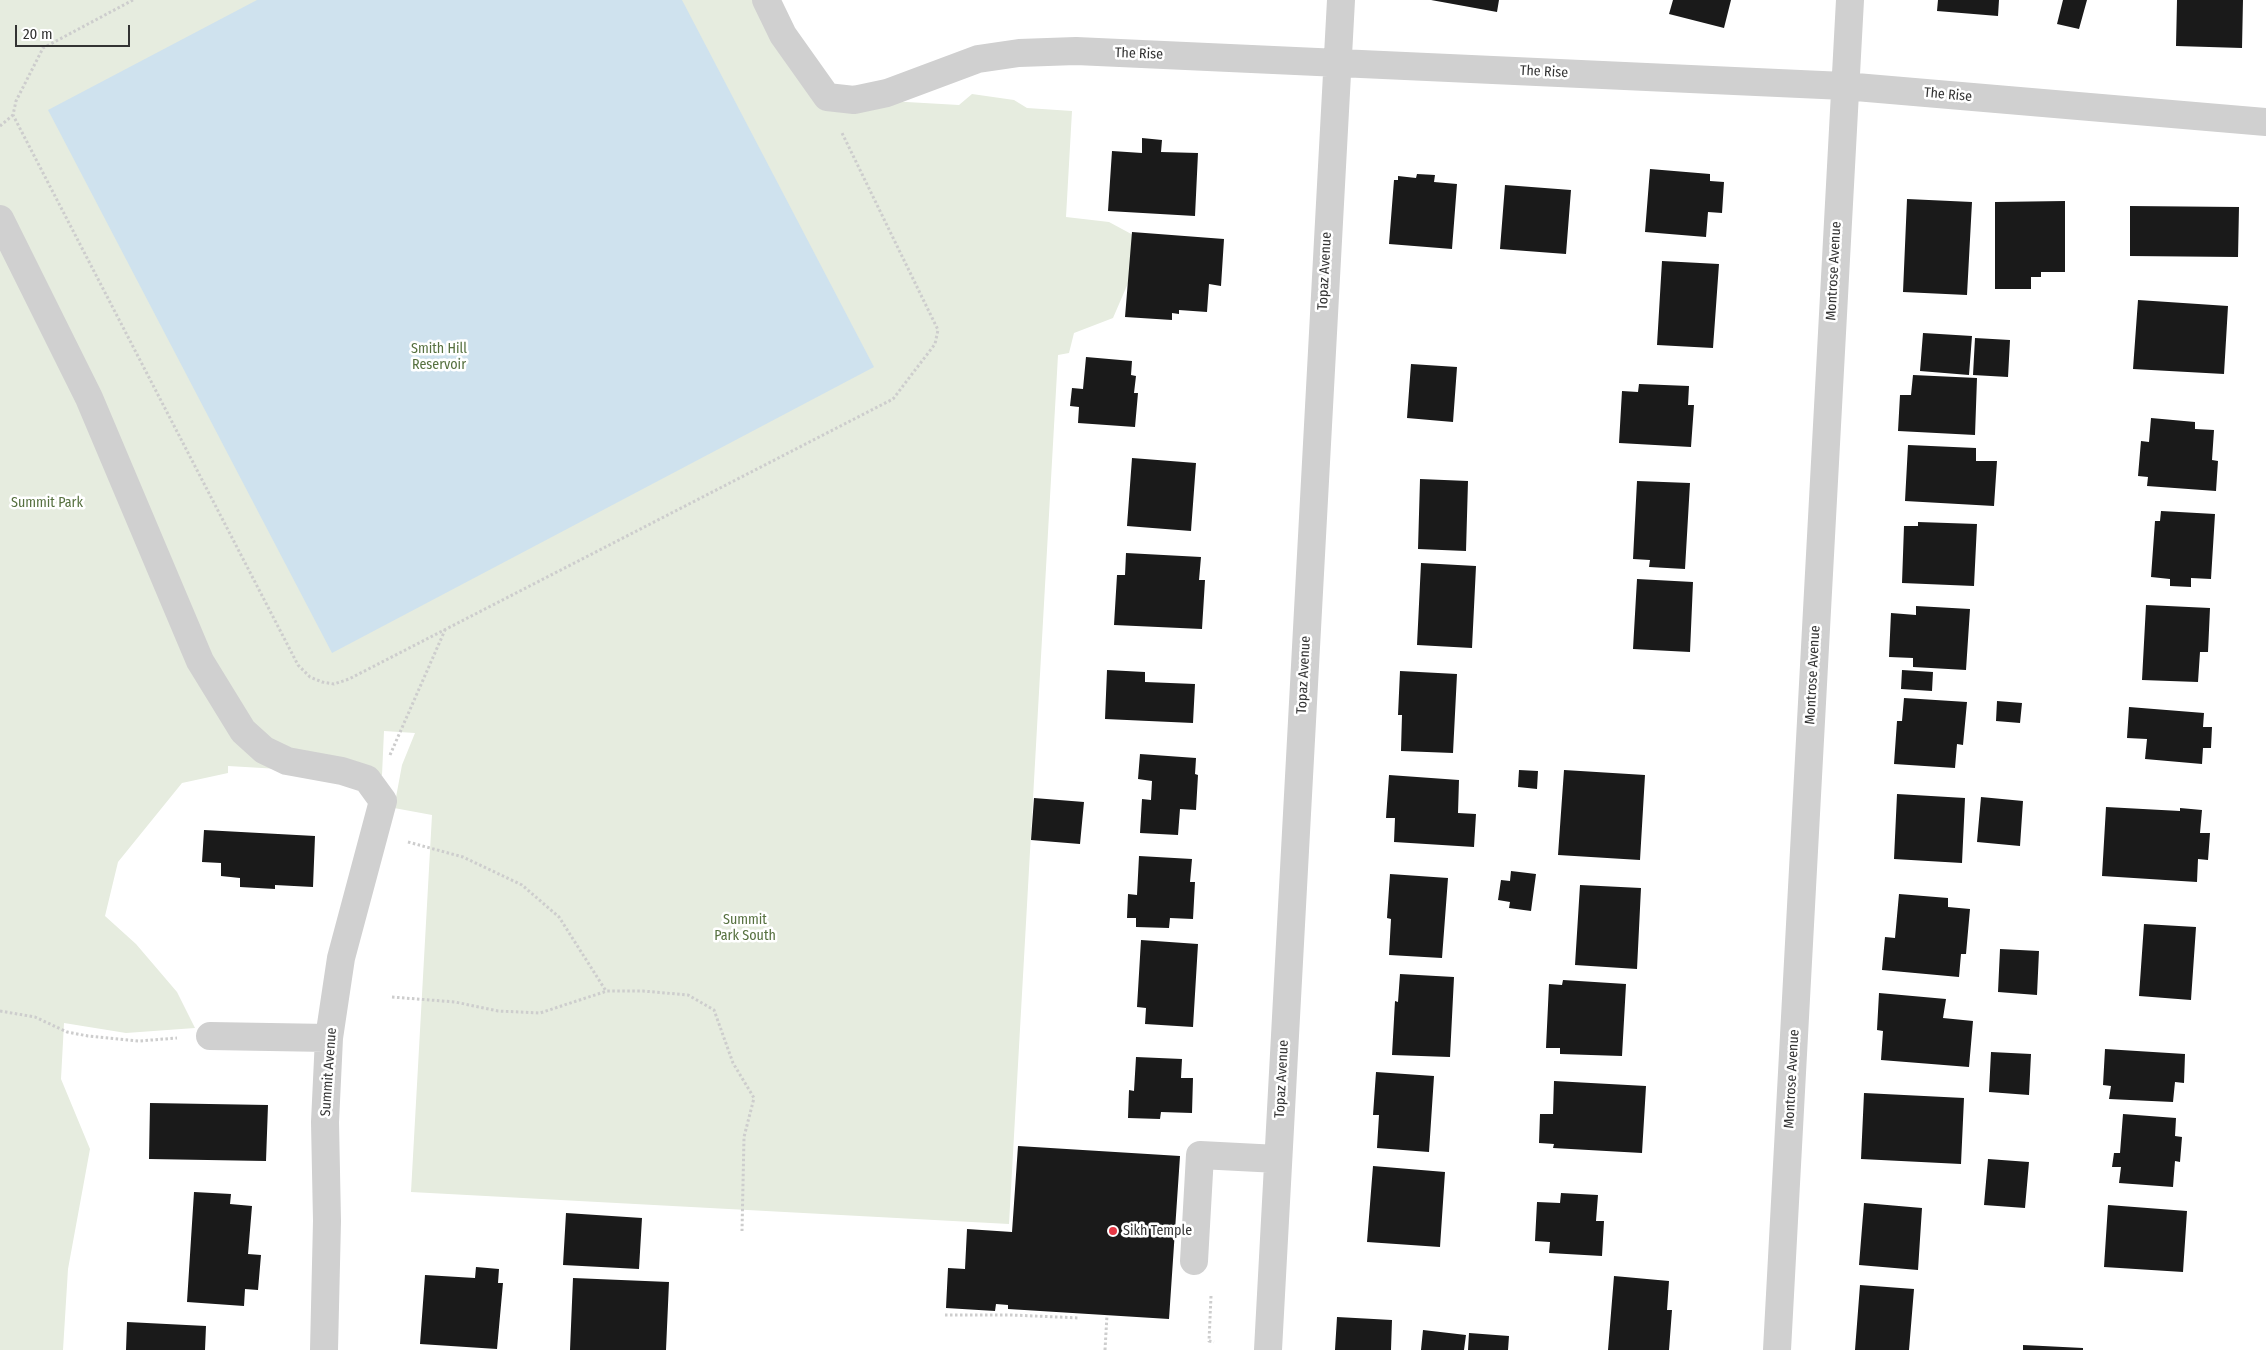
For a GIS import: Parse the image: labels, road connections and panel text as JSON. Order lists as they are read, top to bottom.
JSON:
{
  "streets": {
    "street": [
      "The Rise",
      "Topaz Avenue",
      "Montrose Avenue",
      "Summit Avenue"
    ]
  },
  "crossings": [
    ["The Rise", "Topaz Avenue"],
    ["The Rise", "Montrose Avenue"]
  ],
  "parks": ["Smith Hill Reservoir", "Summit Park", "Summit Park South"],
  "places": ["Sikh Temple"],
  "scale_bar": "20 m"
}
